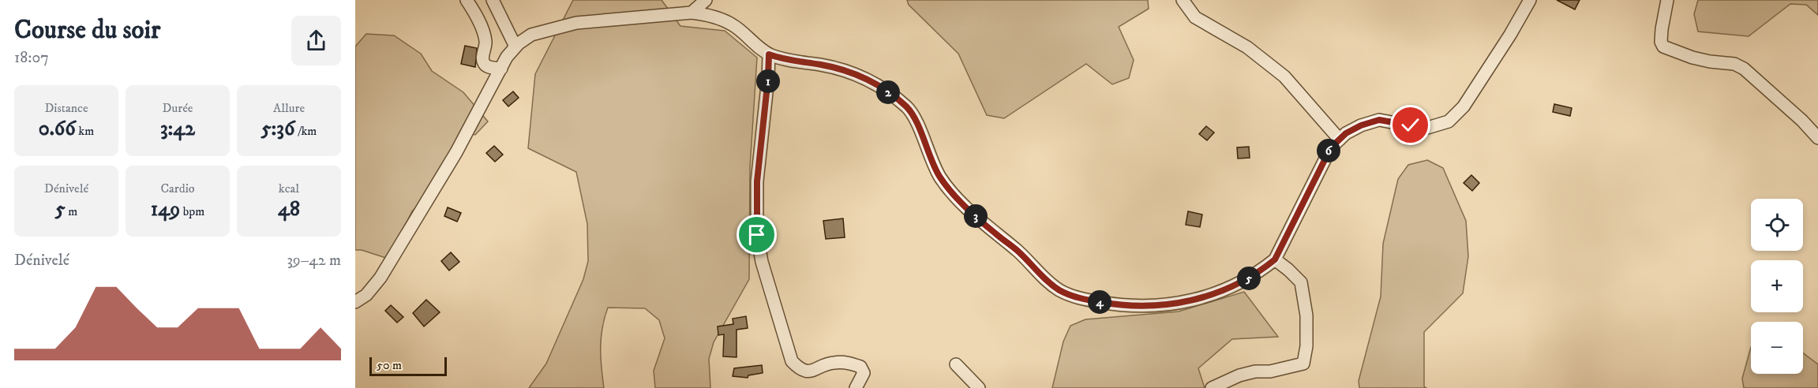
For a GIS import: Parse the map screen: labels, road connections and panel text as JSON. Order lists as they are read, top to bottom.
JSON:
{
  "scale_bar": "50 m",
  "page": {
    "heading": ["Course du soir", "18:07"],
    "pins": [
      "1",
      "2",
      "6",
      "3",
      "5",
      "4"
    ],
    "stats": [
      ["Distance", "0.66 km"],
      ["Durée", "3:42"],
      ["Allure", "5:36 /km"],
      ["Dénivelé", "5 m"],
      ["Cardio", "149 bpm"],
      ["kcal", "48"]
    ],
    "map_buttons": ["+", "−"],
    "chart": ["Dénivelé", "39–42 m"],
    "scale": "50 m"
  }
}
